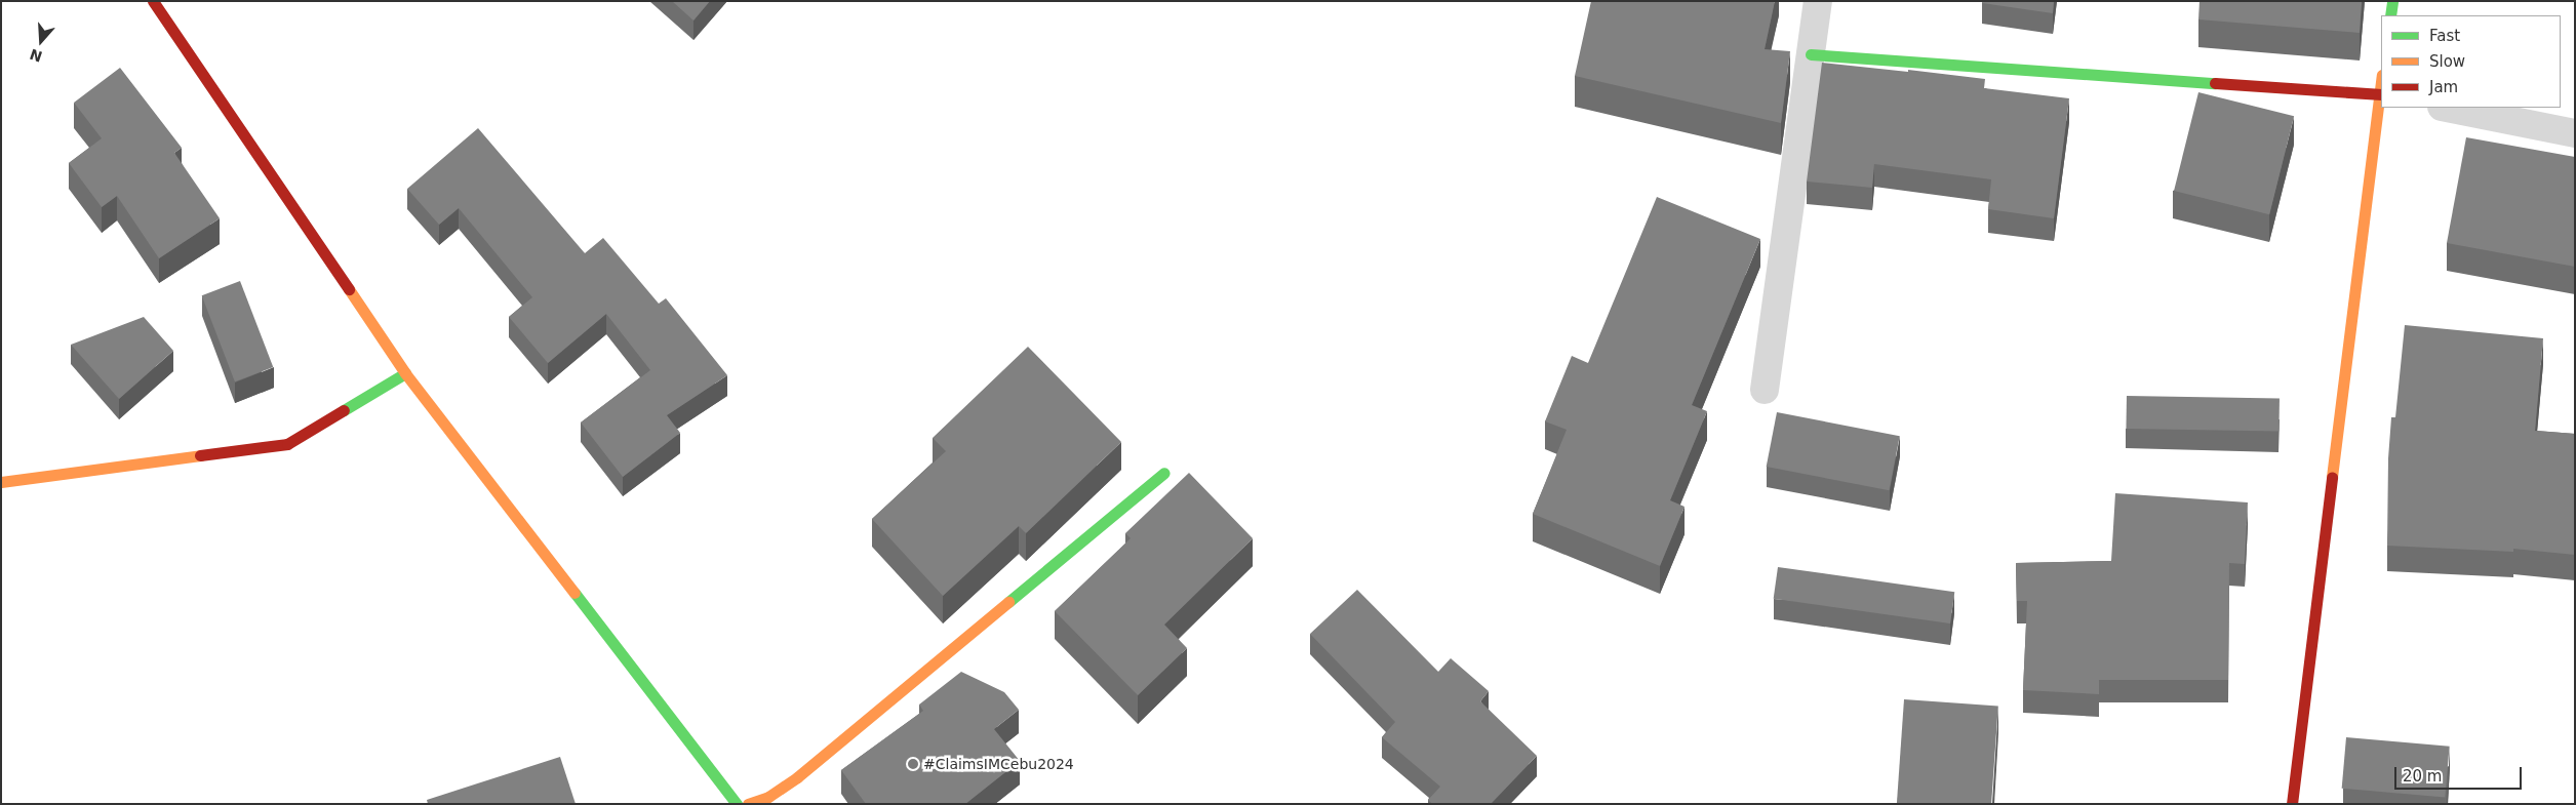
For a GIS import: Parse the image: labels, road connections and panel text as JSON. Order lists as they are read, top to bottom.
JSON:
{
  "places": ["#ClaimsIMCebu2024"],
  "legend": ["Fast", "Slow", "Jam"],
  "scale_bar": "20 m",
  "north": "bottom"
}
